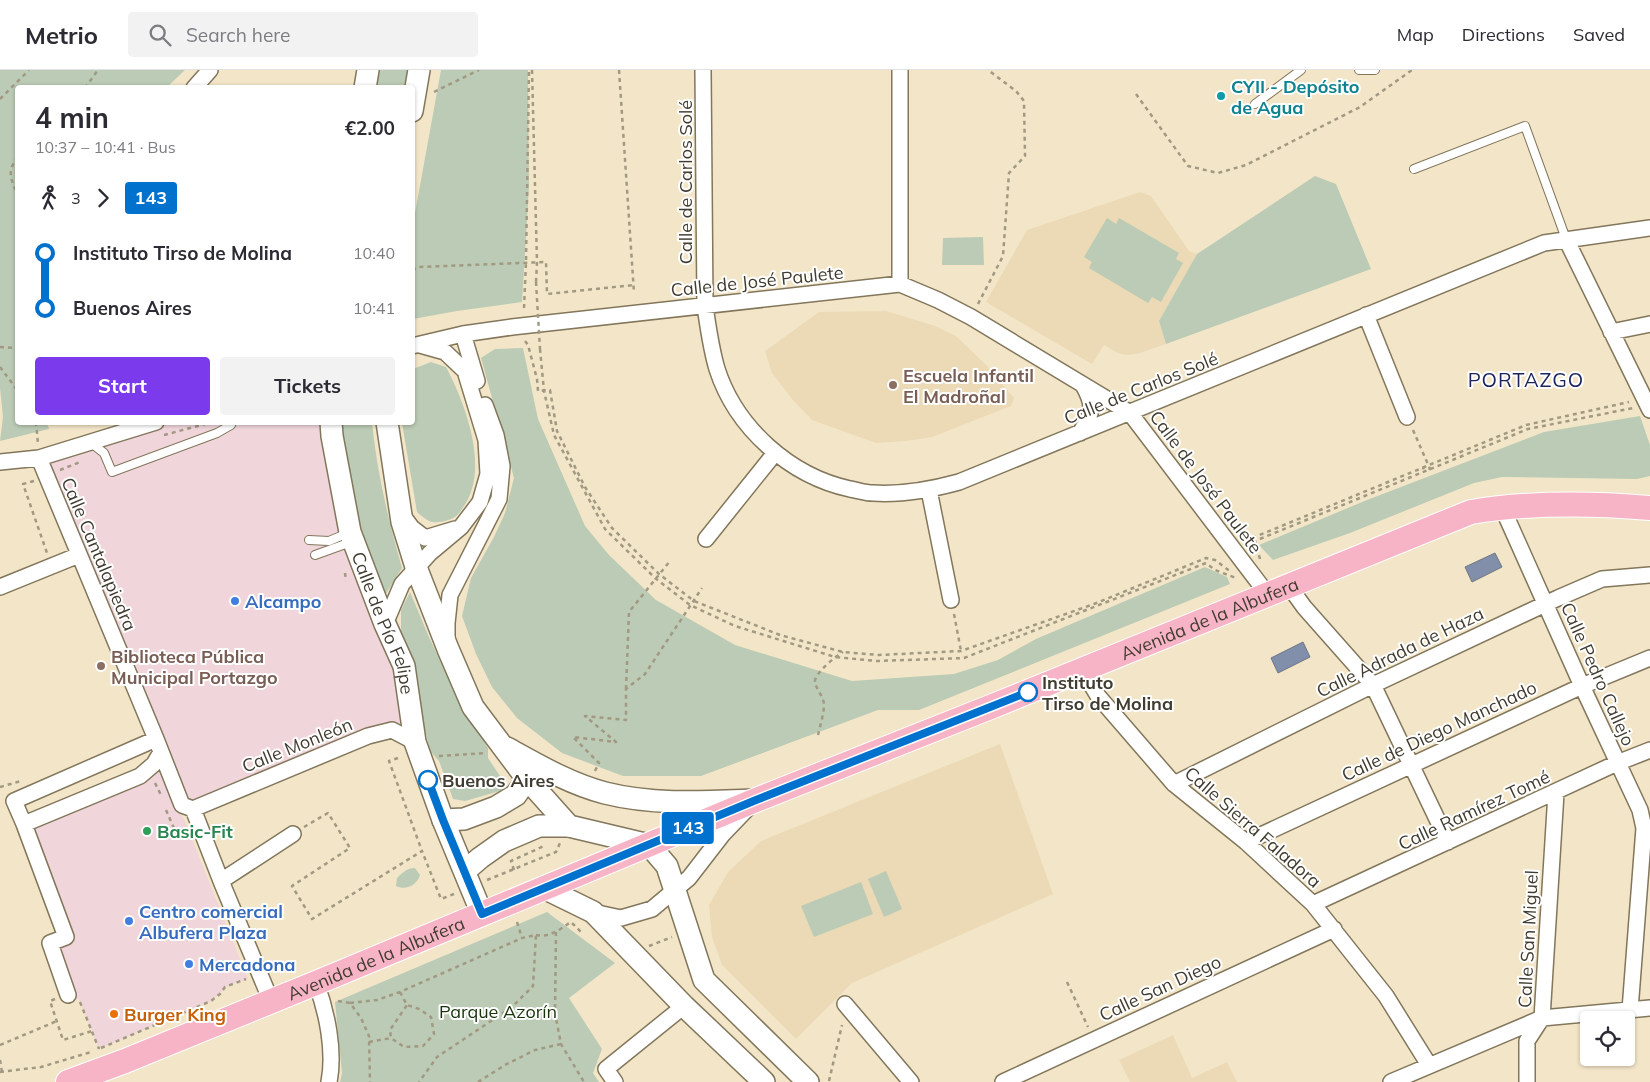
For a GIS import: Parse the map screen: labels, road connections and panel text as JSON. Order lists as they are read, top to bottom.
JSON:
{
  "streets": {
    "main road": ["Avenida de la Albufera"],
    "street": [
      "Calle de Carlos Solé",
      "Calle de José Paulete",
      "Calle Cantalapiedra",
      "Calle de Pío Felipe",
      "Calle Adrada de Haza",
      "Calle Pedro Callejo",
      "Calle de Diego Manchado",
      "Calle Monleón",
      "Calle Ramírez Tomé",
      "Calle Sierra Faladora",
      "Calle San Miguel",
      "Calle San Diego"
    ]
  },
  "crossings": [
    ["Calle de Carlos Solé", "Calle de José Paulete"],
    ["Calle de José Paulete", "Avenida de la Albufera"],
    ["Calle de José Paulete", "Calle Adrada de Haza"],
    ["Calle de José Paulete", "Calle de Diego Manchado"],
    ["Calle de José Paulete", "Calle Ramírez Tomé"],
    ["Calle Cantalapiedra", "Avenida de la Albufera"],
    ["Calle Cantalapiedra", "Calle Monleón"],
    ["Avenida de la Albufera", "Calle de Pío Felipe"],
    ["Avenida de la Albufera", "Calle Pedro Callejo"],
    ["Avenida de la Albufera", "Calle Sierra Faladora"],
    ["Calle de Pío Felipe", "Calle Monleón"],
    ["Calle Adrada de Haza", "Calle Pedro Callejo"],
    ["Calle Adrada de Haza", "Calle Sierra Faladora"],
    ["Calle Pedro Callejo", "Calle de Diego Manchado"],
    ["Calle Pedro Callejo", "Calle Ramírez Tomé"],
    ["Calle de Diego Manchado", "Calle Sierra Faladora"],
    ["Calle Ramírez Tomé", "Calle Sierra Faladora"],
    ["Calle Ramírez Tomé", "Calle San Miguel"],
    ["Calle Sierra Faladora", "Calle San Diego"]
  ],
  "districts": ["PORTAZGO"],
  "parks": ["Parque Azorín"],
  "places": [
    "CYII - Depósito de Agua",
    "Escuela Infantil El Madroñal",
    "Alcampo",
    "Biblioteca Pública Municipal Portazgo",
    "Instituto Tirso de Molina",
    "Buenos Aires",
    "Basic-Fit",
    "Centro comercial Albufera Plaza",
    "Mercadona",
    "Burger King"
  ],
  "lines": ["bus line 143"],
  "page": {
    "header": "Metrio",
    "search": "Search here",
    "nav": ["Map", "Directions", "Saved"],
    "on_map": "143",
    "heading": ["4 min", "10:37 – 10:41 · Bus", "€2.00"],
    "legs": ["3", "143"],
    "list": [
      {
        "name": "Instituto Tirso de Molina",
        "value": "10:40"
      },
      {
        "name": "Buenos Aires",
        "value": "10:41"
      }
    ],
    "buttons": ["Start", "Tickets"]
  }
}
